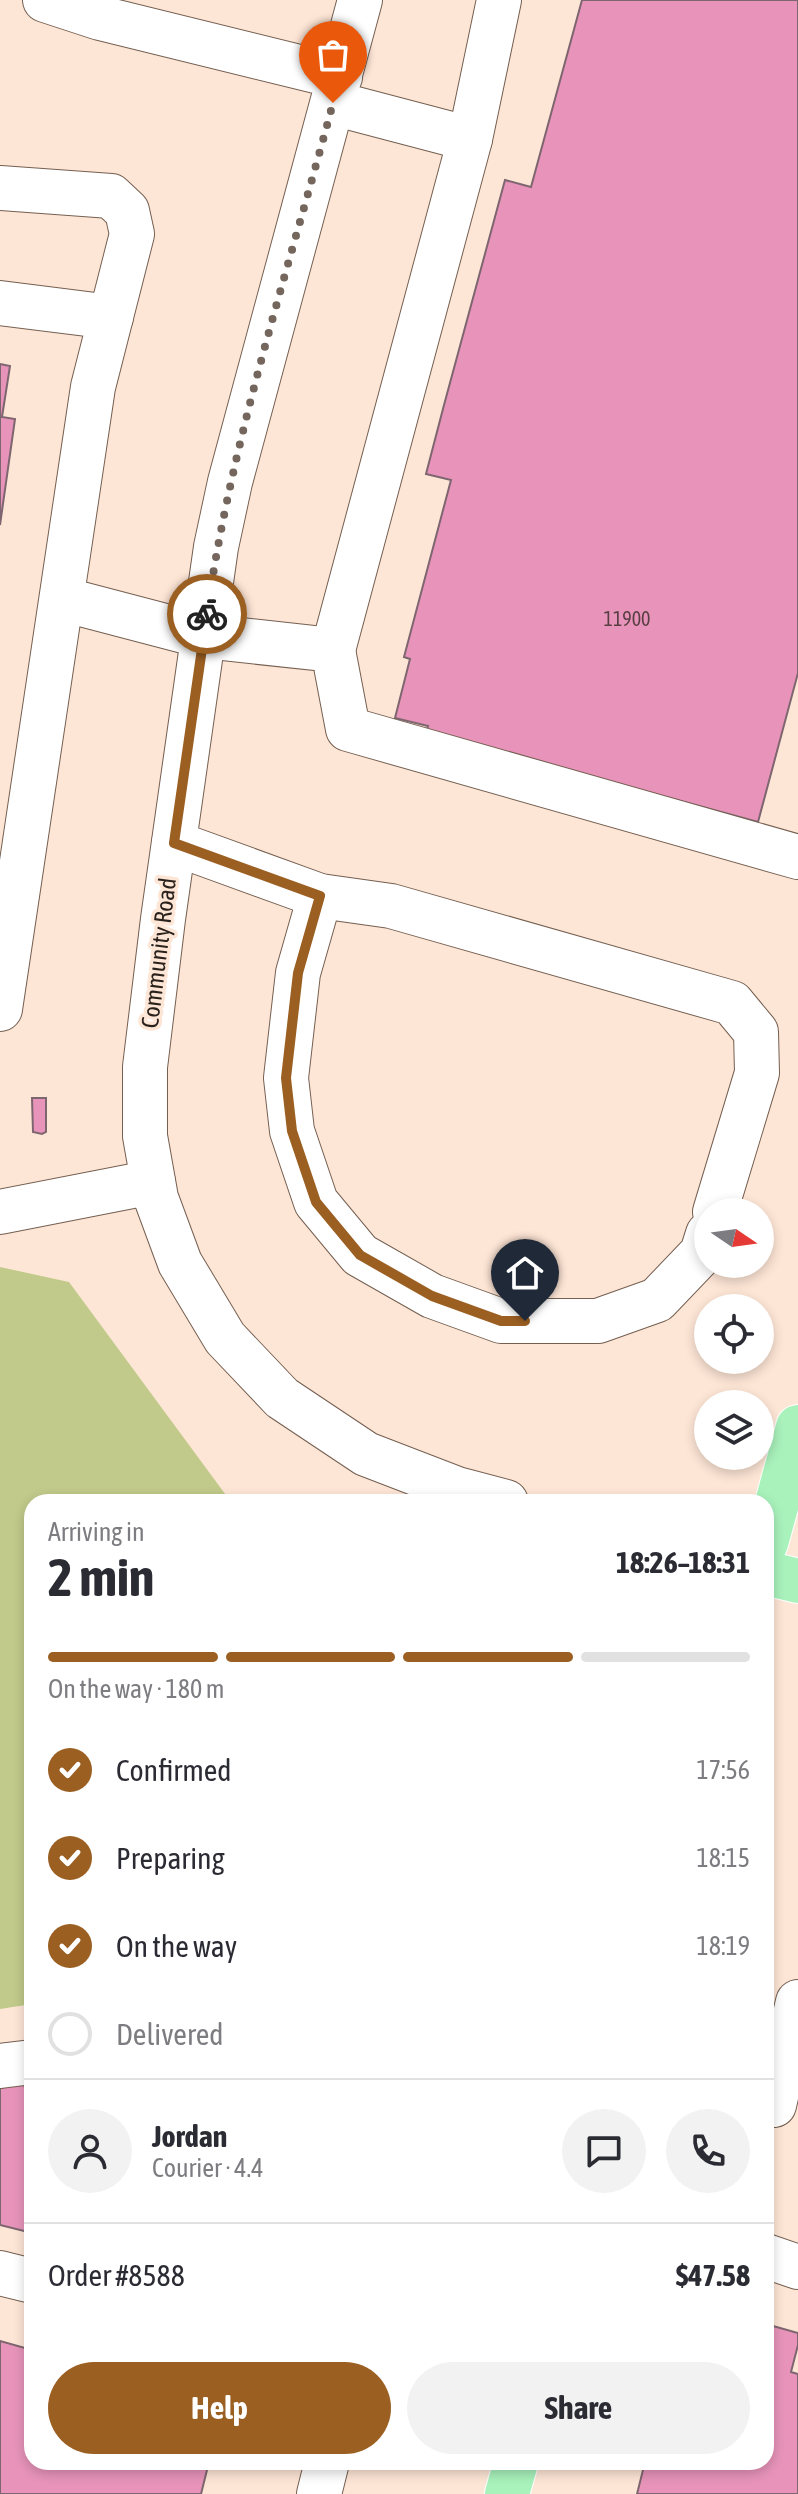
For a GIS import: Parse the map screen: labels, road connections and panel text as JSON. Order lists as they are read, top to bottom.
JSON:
{
  "streets": {
    "street": ["Community Road"]
  },
  "house_numbers": ["11900"],
  "north": "right",
  "page": {
    "heading": ["2 min", "Arriving in", "18:26–18:31"],
    "panel": [
      "Jordan",
      "Courier · 4.4",
      "Order #8588",
      "$47.58"
    ],
    "bar": "On the way · 180 m",
    "list": [
      ["Confirmed", "17:56"],
      ["Preparing", "18:15"],
      ["On the way", "18:19"],
      "Delivered"
    ],
    "buttons": ["Help", "Share"]
  }
}
